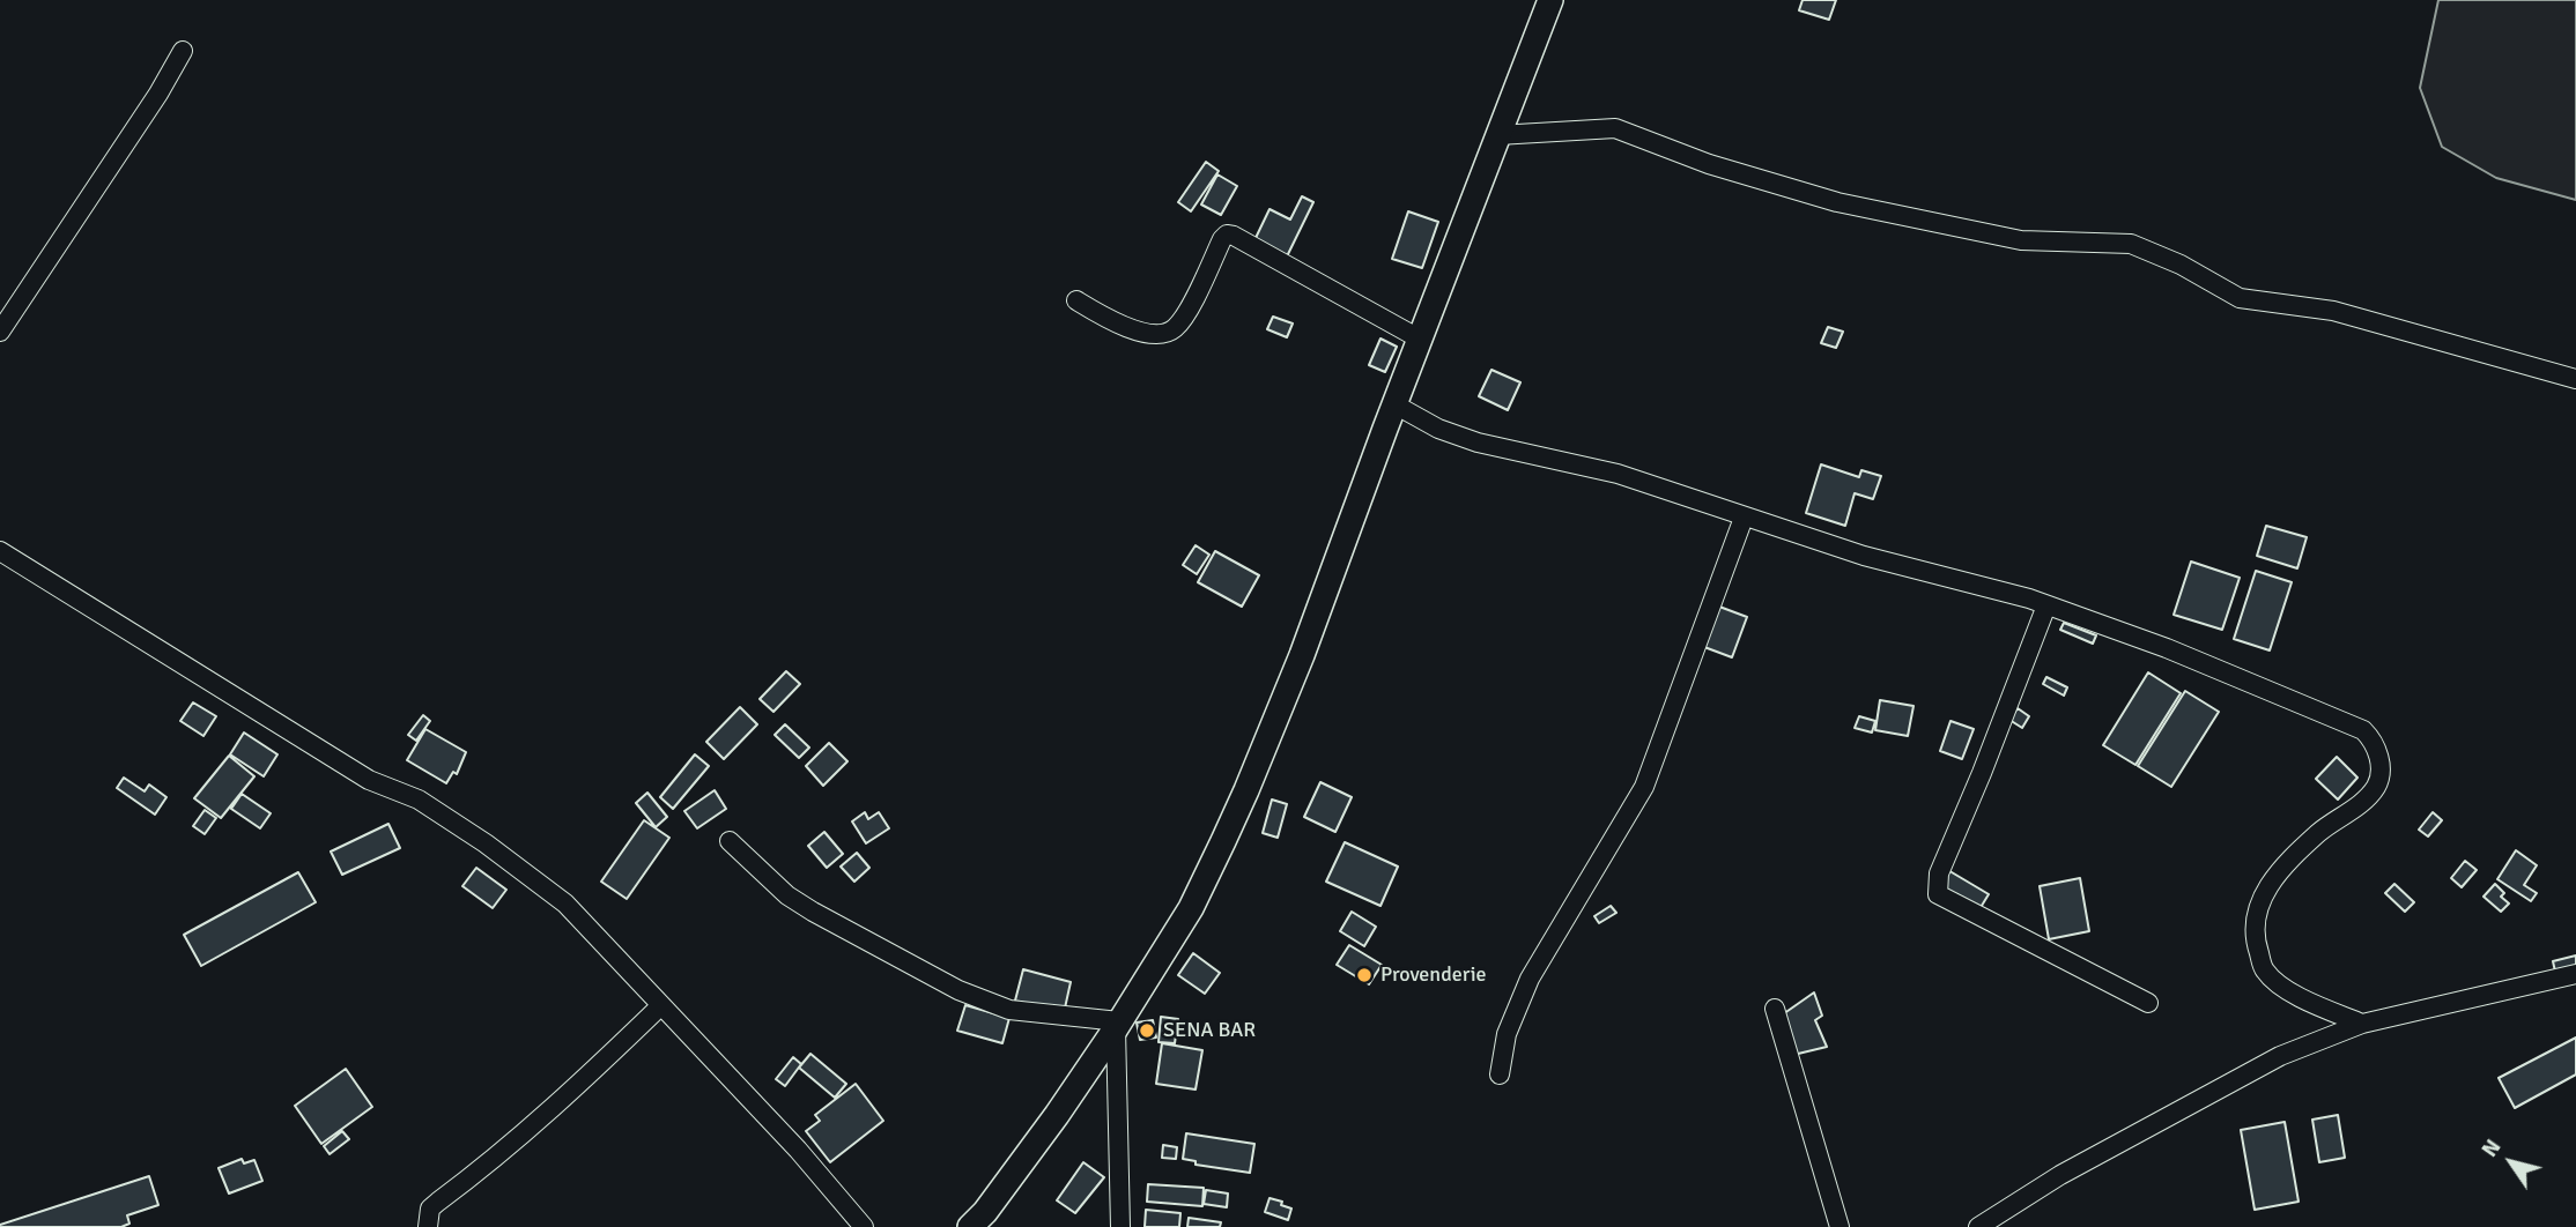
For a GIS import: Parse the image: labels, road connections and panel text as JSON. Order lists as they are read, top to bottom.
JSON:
{
  "places": ["Provenderie", "SENA BAR"],
  "north": "top left"
}
